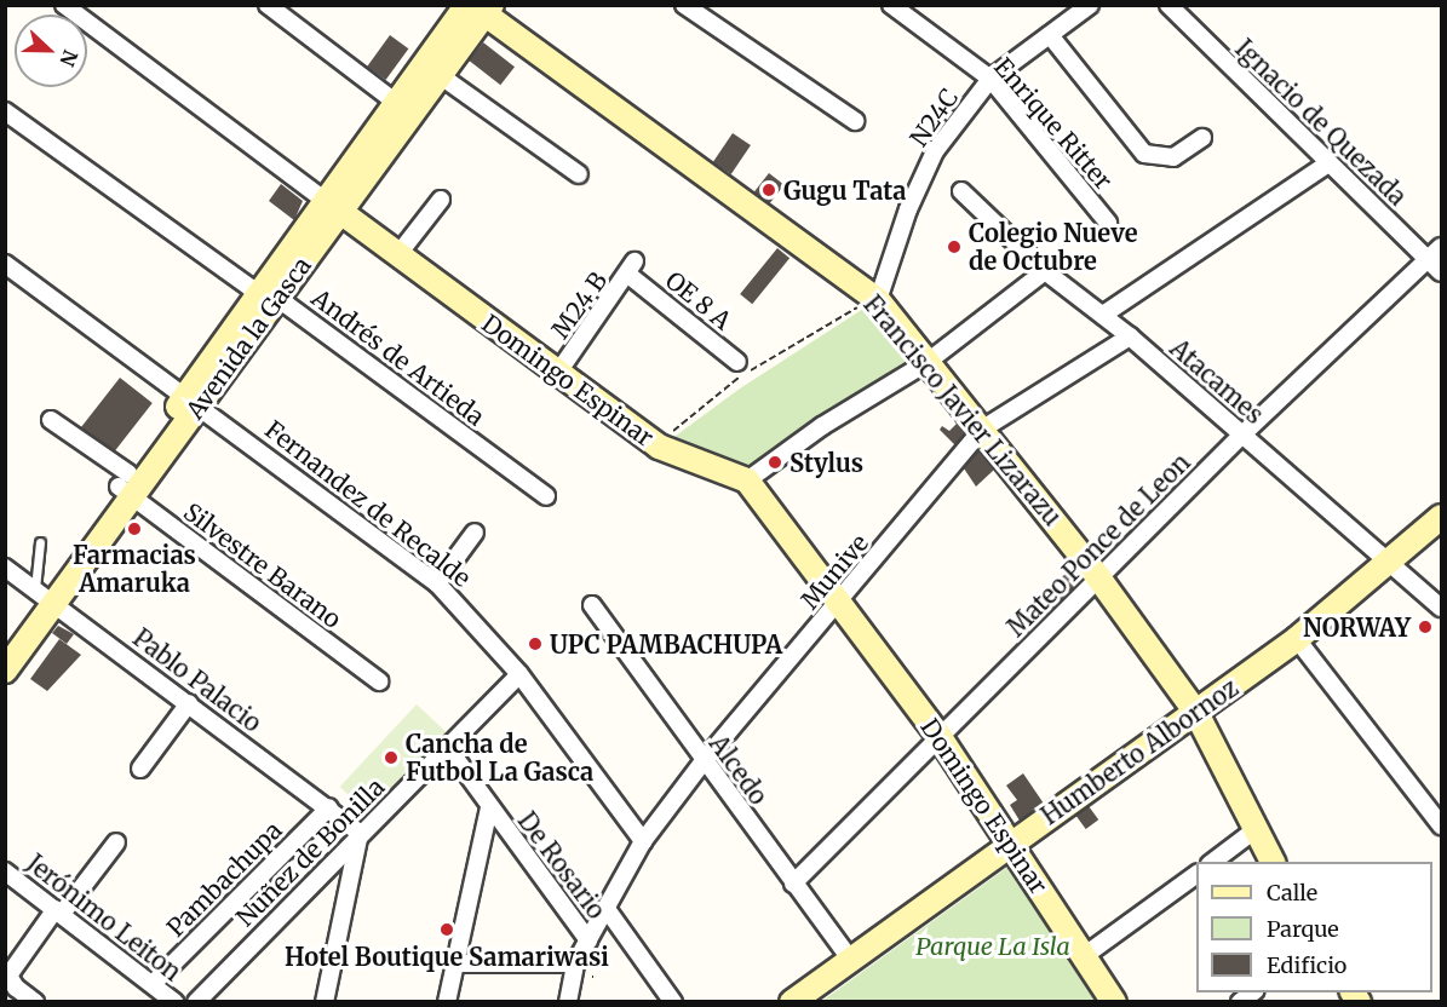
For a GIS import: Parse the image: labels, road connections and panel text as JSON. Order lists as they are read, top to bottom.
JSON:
{
  "streets": {
    "street": [
      "N24C",
      "Ignacio de Quezada",
      "Enrique Ritter",
      "OE 8 A",
      "M24 B",
      "Avenida la Gasca",
      "Andrés de Artieda",
      "Domingo Espinar",
      "Atacames",
      "Francisco Javier Lizarazu",
      "Fernandez de Recalde",
      "Mateo Ponce de Leon",
      "Silvestre Barano",
      "Munive",
      "Pablo Palacio",
      "Humberto Albornoz",
      "Alcedo",
      "Nuñez de Bonilla",
      "De Rosario",
      "Pambachupa",
      "Jerónimo Leiton"
    ]
  },
  "crossings": [
    ["N24C", "Enrique Ritter"],
    ["N24C", "Francisco Javier Lizarazu"],
    ["Ignacio de Quezada", "Mateo Ponce de Leon"],
    ["OE 8 A", "M24 B"],
    ["M24 B", "Domingo Espinar"],
    ["Avenida la Gasca", "Andrés de Artieda"],
    ["Avenida la Gasca", "Domingo Espinar"],
    ["Avenida la Gasca", "Francisco Javier Lizarazu"],
    ["Avenida la Gasca", "Fernandez de Recalde"],
    ["Avenida la Gasca", "Silvestre Barano"],
    ["Avenida la Gasca", "Pablo Palacio"],
    ["Domingo Espinar", "Mateo Ponce de Leon"],
    ["Domingo Espinar", "Munive"],
    ["Domingo Espinar", "Humberto Albornoz"],
    ["Atacames", "Mateo Ponce de Leon"],
    ["Atacames", "Munive"],
    ["Atacames", "Humberto Albornoz"],
    ["Francisco Javier Lizarazu", "Mateo Ponce de Leon"],
    ["Francisco Javier Lizarazu", "Munive"],
    ["Francisco Javier Lizarazu", "Humberto Albornoz"],
    ["Fernandez de Recalde", "Munive"],
    ["Fernandez de Recalde", "Nuñez de Bonilla"],
    ["Mateo Ponce de Leon", "Alcedo"],
    ["Munive", "Alcedo"],
    ["Munive", "De Rosario"],
    ["Pablo Palacio", "Nuñez de Bonilla"],
    ["Pablo Palacio", "Pambachupa"],
    ["Humberto Albornoz", "Alcedo"],
    ["Nuñez de Bonilla", "De Rosario"],
    ["Pambachupa", "Jerónimo Leiton"]
  ],
  "parks": ["Parque La Isla"],
  "places": [
    "Gugu Tata",
    "Colegio Nueve de Octubre",
    "Stylus",
    "Farmacias Amaruka",
    "NORWAY",
    "UPC PAMBACHUPA",
    "Cancha de Futbol La Gasca",
    "Hotel Boutique Samariwasi"
  ],
  "legend": ["Calle", "Parque", "Edificio"],
  "north": "right"
}
